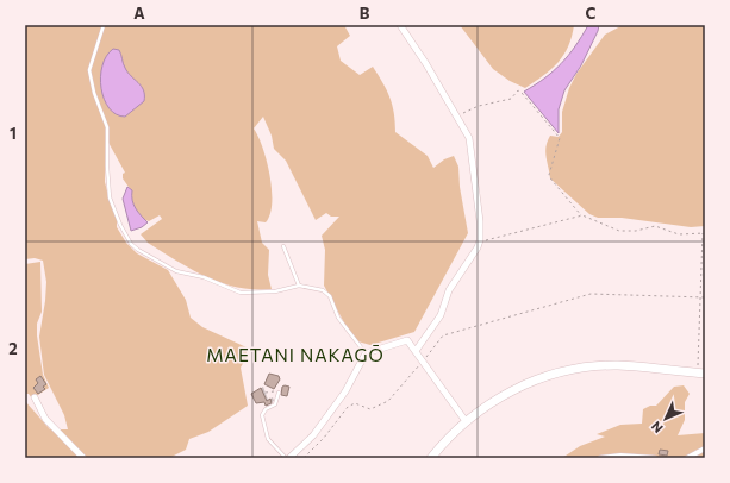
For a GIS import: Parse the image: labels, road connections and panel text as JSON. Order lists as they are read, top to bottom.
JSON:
{
  "districts": ["MAETANI NAKAGŌ"],
  "north": "bottom left",
  "grid": {
    "columns": ["A", "B", "C"],
    "rows": ["1", "2"]
  }
}
